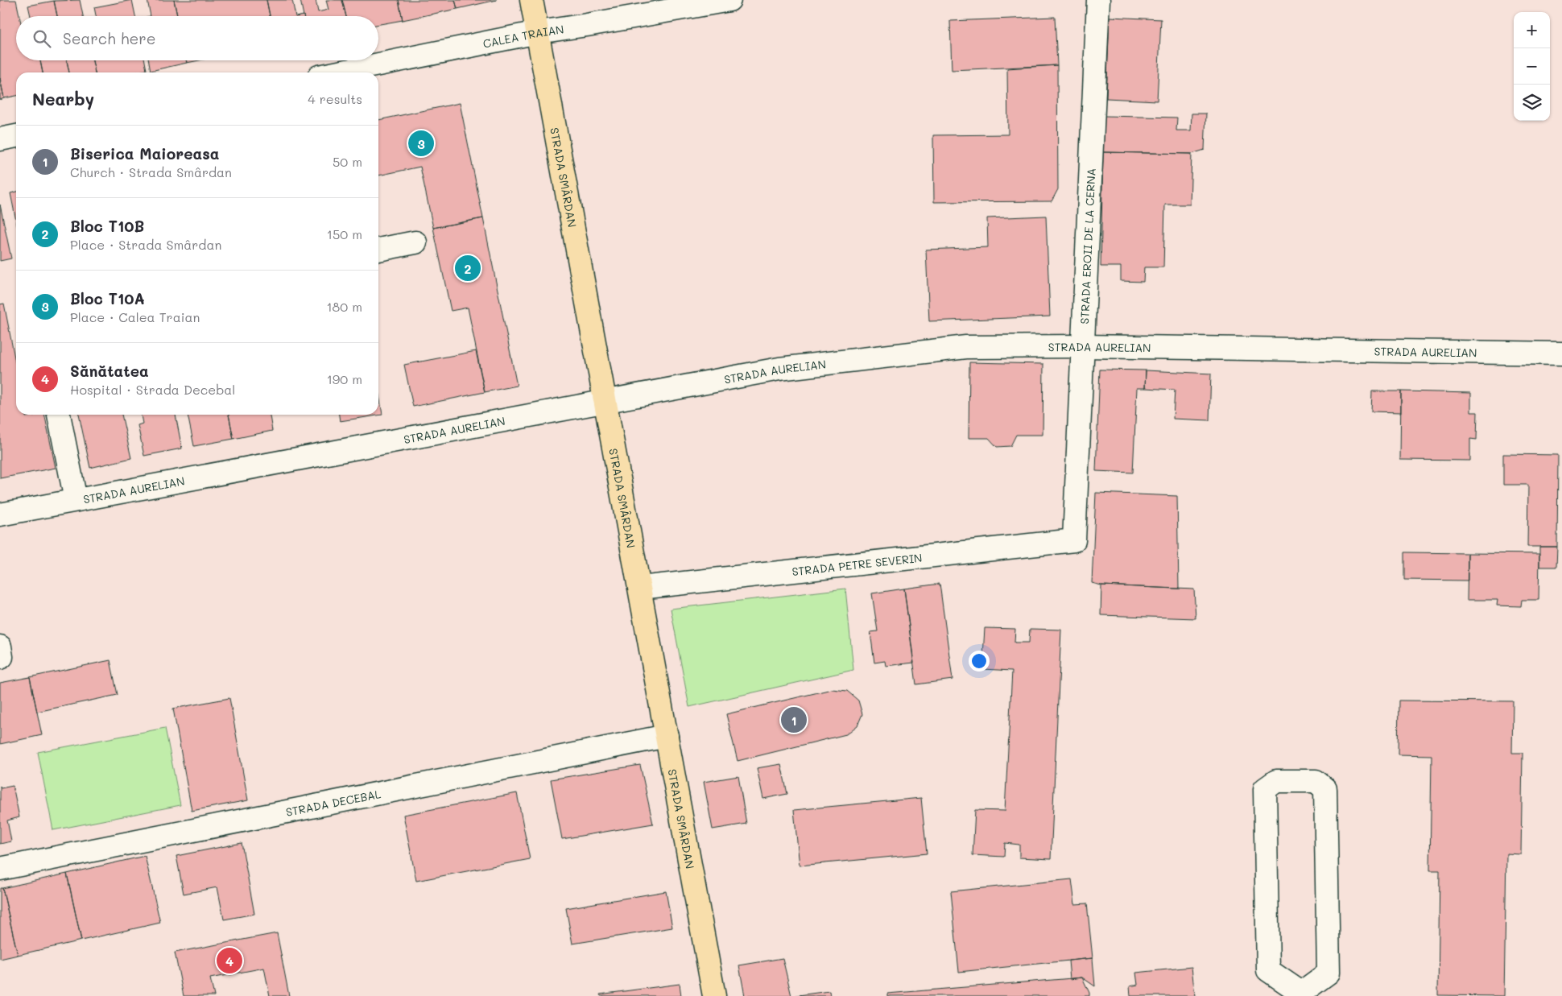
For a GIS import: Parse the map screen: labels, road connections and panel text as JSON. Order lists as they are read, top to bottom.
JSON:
{
  "streets": {
    "main road": ["STRADA SMÂRDAN"],
    "street": [
      "CALEA TRAIAN",
      "STRADA EROII DE LA CERNA",
      "STRADA AURELIAN",
      "STRADA PETRE SEVERIN",
      "STRADA DECEBAL"
    ]
  },
  "crossings": [
    ["CALEA TRAIAN", "STRADA SMÂRDAN"],
    ["STRADA SMÂRDAN", "STRADA AURELIAN"],
    ["STRADA SMÂRDAN", "STRADA PETRE SEVERIN"],
    ["STRADA SMÂRDAN", "STRADA DECEBAL"],
    ["STRADA EROII DE LA CERNA", "STRADA AURELIAN"],
    ["STRADA EROII DE LA CERNA", "STRADA PETRE SEVERIN"]
  ],
  "page": {
    "map_buttons": ["+", "−"],
    "search": "Search here",
    "heading": ["Nearby", "4 results"],
    "list": [
      {
        "mark": "1",
        "name": "Biserica Maioreasa",
        "note": "Church · Strada Smârdan",
        "value": "50 m"
      },
      {
        "mark": "2",
        "name": "Bloc T10B",
        "note": "Place · Strada Smârdan",
        "value": "150 m"
      },
      {
        "mark": "3",
        "name": "Bloc T10A",
        "note": "Place · Calea Traian",
        "value": "180 m"
      },
      {
        "mark": "4",
        "name": "Sănătatea",
        "note": "Hospital · Strada Decebal",
        "value": "190 m"
      }
    ],
    "pins": [
      "3",
      "2",
      "1",
      "4"
    ]
  }
}
